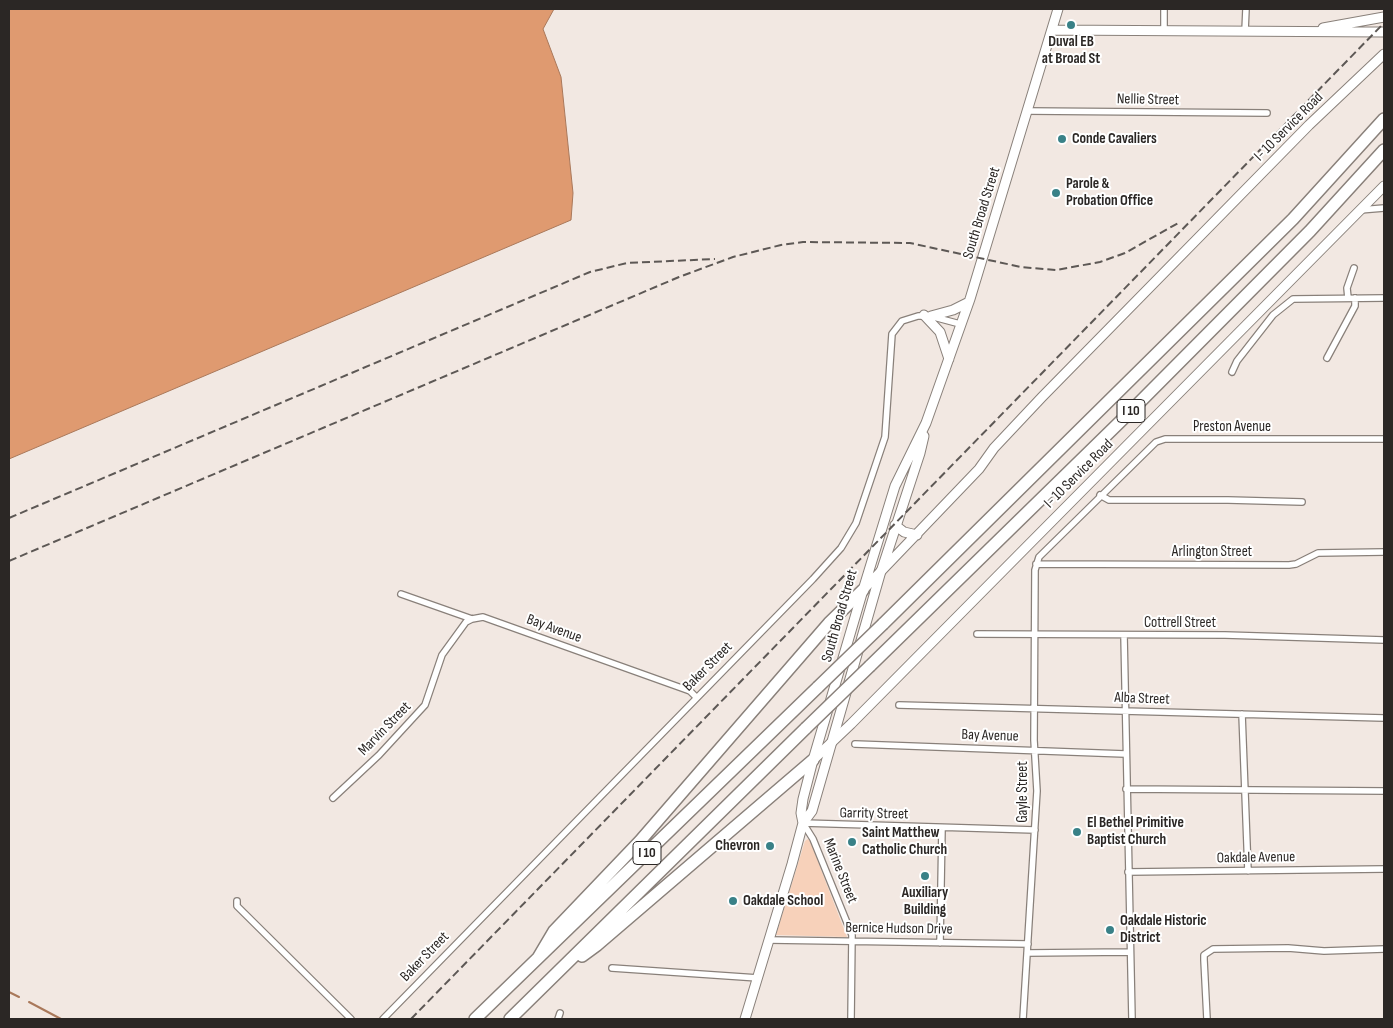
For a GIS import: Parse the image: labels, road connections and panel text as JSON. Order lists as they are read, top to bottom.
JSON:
{
  "streets": {
    "highway": ["I 10"],
    "main road": ["I- 10 Service Road", "South Broad Street"],
    "street": [
      "Nellie Street",
      "Preston Avenue",
      "Arlington Street",
      "Cottrell Street",
      "Bay Avenue",
      "Baker Street",
      "Alba Street",
      "Marvin Street",
      "Gayle Street",
      "Garrity Street",
      "Oakdale Avenue",
      "Marine Street",
      "Bernice Hudson Drive"
    ]
  },
  "crossings": [
    ["Nellie Street", "South Broad Street"],
    ["I- 10 Service Road", "South Broad Street"],
    ["South Broad Street", "Garrity Street"],
    ["South Broad Street", "Marine Street"],
    ["South Broad Street", "Bernice Hudson Drive"],
    ["Preston Avenue", "Arlington Street"],
    ["Preston Avenue", "Gayle Street"],
    ["Arlington Street", "Gayle Street"],
    ["Cottrell Street", "Gayle Street"],
    ["Bay Avenue", "Baker Street"],
    ["Bay Avenue", "Marvin Street"],
    ["Bay Avenue", "Gayle Street"],
    ["Alba Street", "Gayle Street"],
    ["Gayle Street", "Garrity Street"],
    ["Gayle Street", "Bernice Hudson Drive"],
    ["Garrity Street", "Marine Street"],
    ["Marine Street", "Bernice Hudson Drive"]
  ],
  "places": [
    "Duval EB at Broad St",
    "Conde Cavaliers",
    "Parole & Probation Office",
    "El Bethel Primitive Baptist Church",
    "Saint Matthew Catholic Church",
    "Chevron",
    "Auxiliary Building",
    "Oakdale School",
    "Oakdale Historic District"
  ]
}
